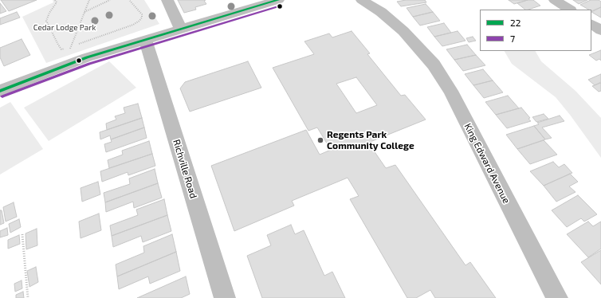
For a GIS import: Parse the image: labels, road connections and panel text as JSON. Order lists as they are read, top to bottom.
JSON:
{
  "streets": {
    "street": ["King Edward Avenue", "Richville Road"]
  },
  "parks": ["Cedar Lodge Park"],
  "places": ["Regents Park Community College"],
  "lines": ["transit line 22", "transit line 7"],
  "legend": ["22", "7"]
}
